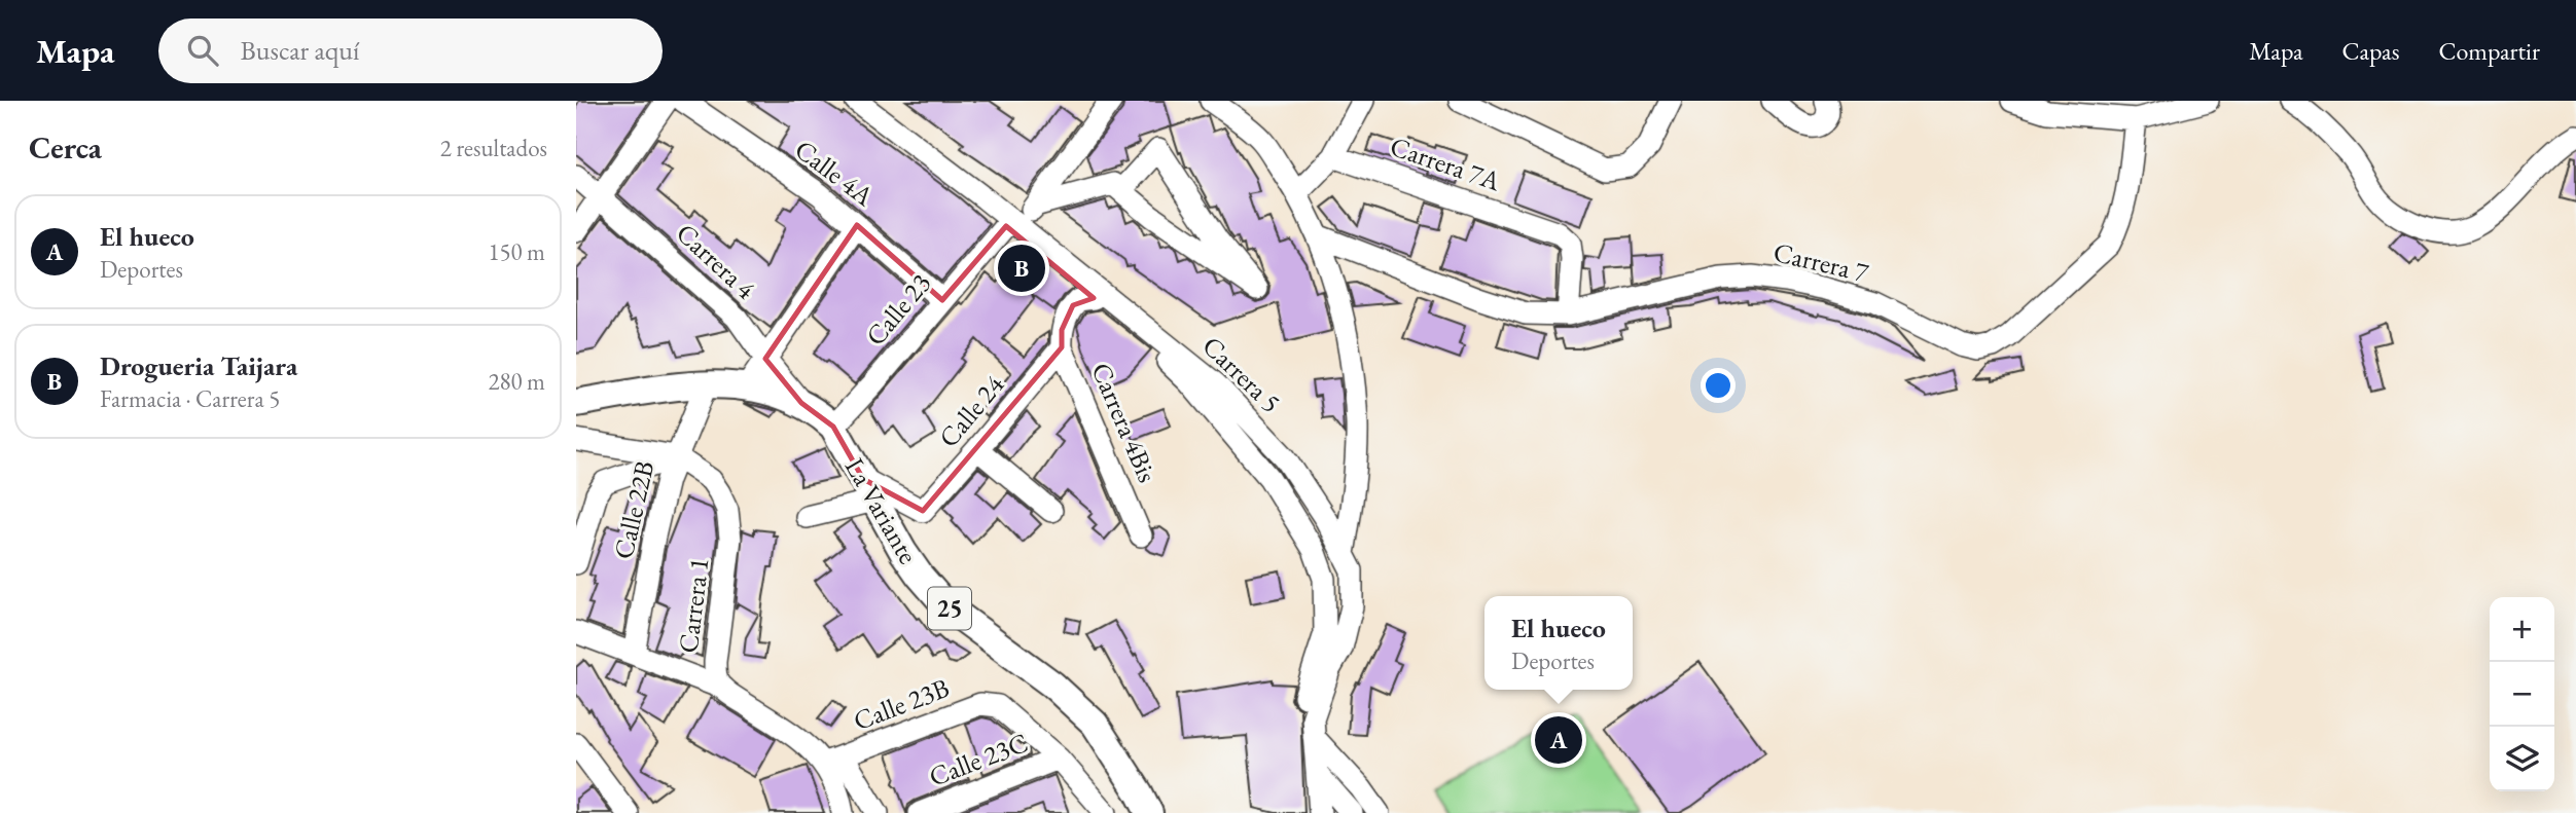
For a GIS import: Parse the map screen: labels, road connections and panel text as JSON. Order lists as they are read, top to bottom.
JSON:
{
  "streets": {
    "main road": ["La Variante", "25"],
    "street": [
      "Carrera 7A",
      "Calle 4A",
      "Carrera 4",
      "Carrera 7",
      "Calle 23",
      "Carrera 5",
      "Calle 24",
      "Carrera 4Bis",
      "Calle 22B",
      "Carrera 1",
      "Calle 23B",
      "Calle 23C"
    ]
  },
  "crossings": [
    ["Carrera 7A", "Carrera 7"],
    ["Calle 4A", "Calle 23"],
    ["Carrera 4", "La Variante"],
    ["Calle 23", "Carrera 5"],
    ["Calle 23", "La Variante"],
    ["Carrera 5", "Calle 24"],
    ["Calle 24", "Carrera 4Bis"],
    ["Calle 24", "La Variante"],
    ["Calle 22B", "La Variante"],
    ["Calle 22B", "Carrera 1"],
    ["Carrera 1", "Calle 23B"],
    ["Calle 23B", "Calle 23C"]
  ],
  "page": {
    "header": "Mapa",
    "search": "Buscar aquí",
    "nav": ["Mapa", "Capas", "Compartir"],
    "heading": ["Cerca", "2 resultados"],
    "list": [
      {
        "mark": "A",
        "name": "El hueco",
        "note": "Deportes",
        "value": "150 m"
      },
      {
        "mark": "B",
        "name": "Drogueria Taijara",
        "note": "Farmacia · Carrera 5",
        "value": "280 m"
      }
    ],
    "pins": ["B", "A"],
    "popup": ["El hueco", "Deportes"],
    "map_buttons": ["+", "−"]
  }
}
